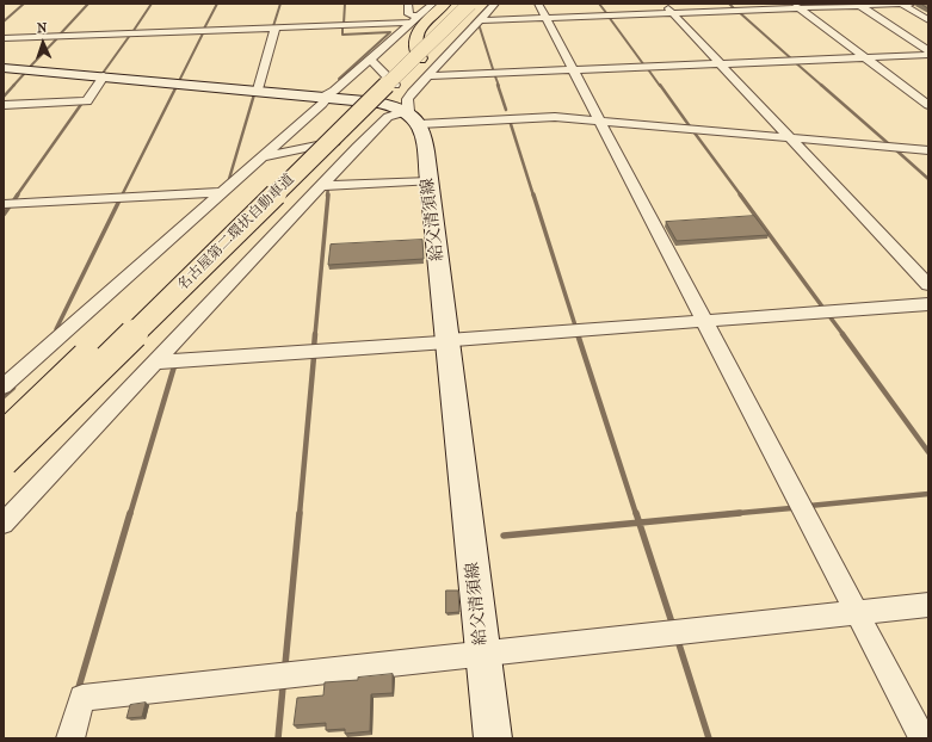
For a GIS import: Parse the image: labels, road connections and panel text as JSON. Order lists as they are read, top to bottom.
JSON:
{
  "streets": {
    "highway": ["名古屋第二環状自動車道"],
    "main road": ["給父清須線"]
  },
  "north": "top"
}
